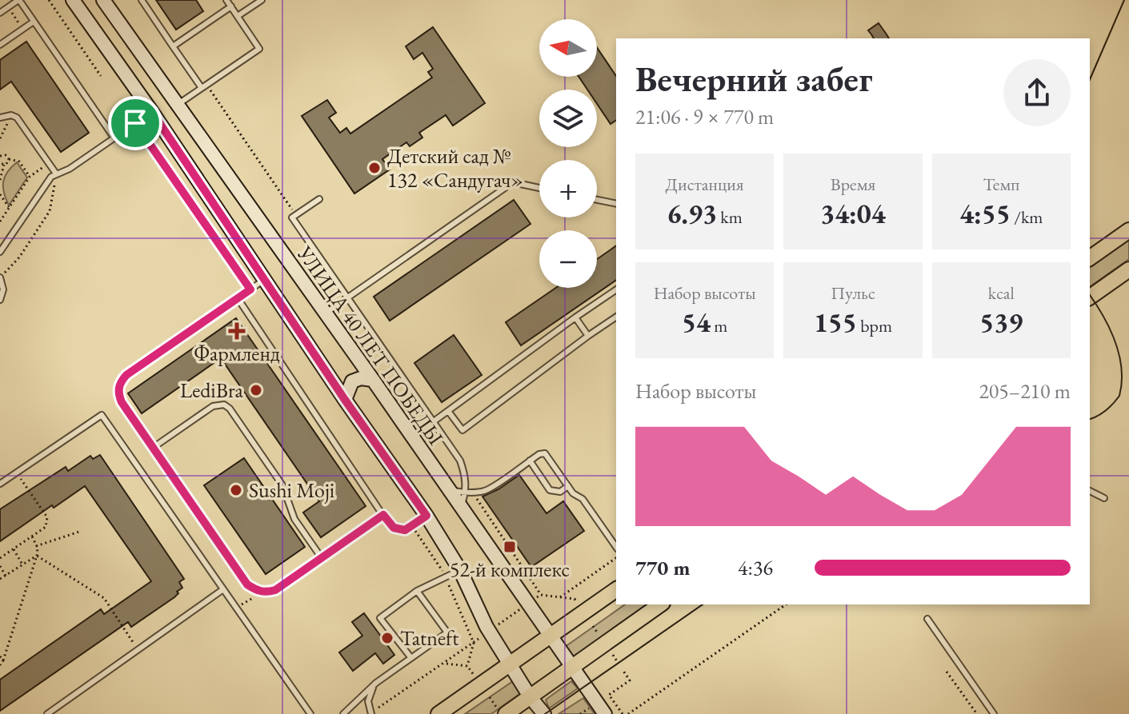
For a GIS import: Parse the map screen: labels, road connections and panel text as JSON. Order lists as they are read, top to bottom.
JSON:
{
  "streets": {
    "street": ["УЛИЦА 40 ЛЕТ ПОБЕДЫ"]
  },
  "places": {
    "other": [
      "Детский сад № 132 «Сандугач»",
      "LediBra",
      "Sushi Moji",
      "Tatneft"
    ],
    "health": ["Фармленд"],
    "transit": ["52-й комплекс"]
  },
  "north": "left",
  "page": {
    "map_buttons": ["+", "−"],
    "heading": ["Вечерний забег", "21:06 · 9 × 770 m"],
    "stats": [
      ["Дистанция", "6.93 km"],
      ["Время", "34:04"],
      ["Темп", "4:55 /km"],
      ["Набор высоты", "54 m"],
      ["Пульс", "155 bpm"],
      ["kcal", "539"]
    ],
    "chart": ["Набор высоты", "205–210 m"],
    "list": [
      {
        "name": "770 m",
        "note": "4:36"
      }
    ]
  }
}
